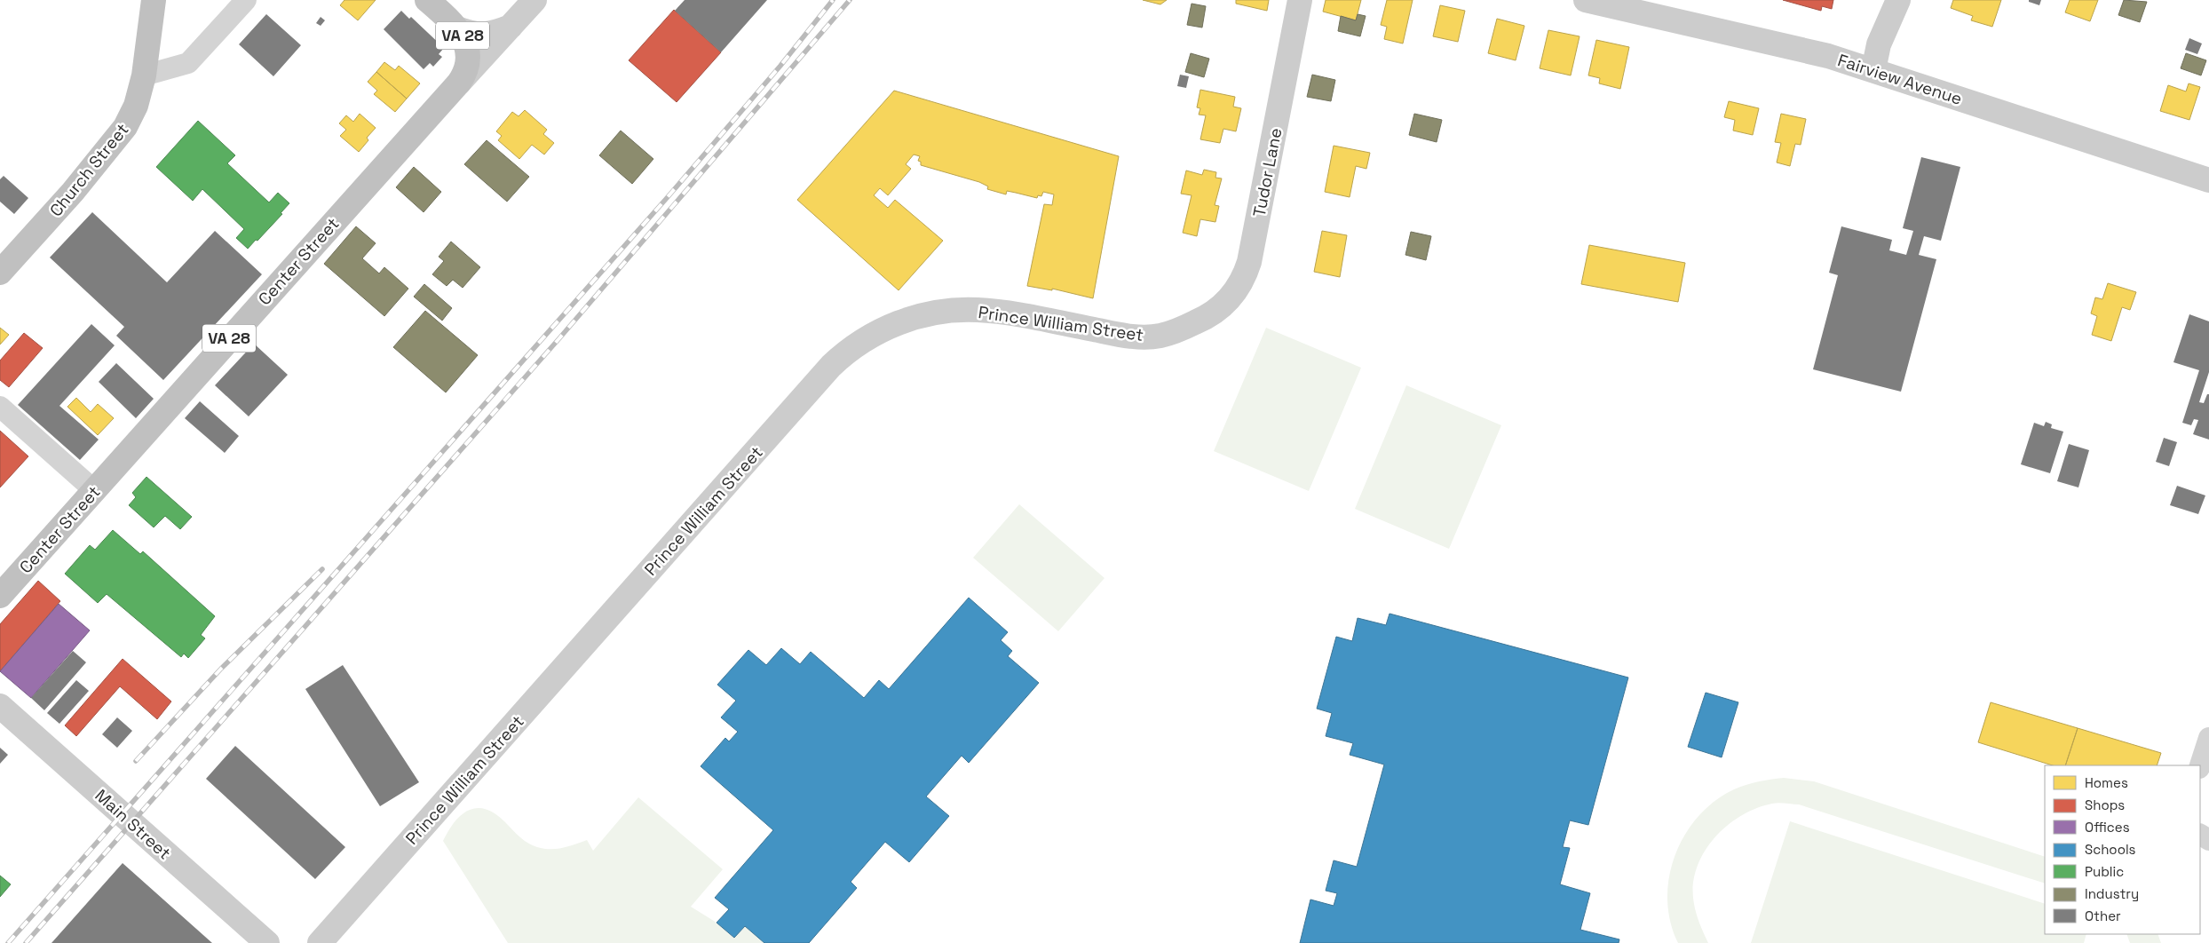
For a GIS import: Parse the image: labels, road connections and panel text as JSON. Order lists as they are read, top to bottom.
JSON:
{
  "streets": {
    "highway": ["VA 28", "Church Street", "Center Street"],
    "street": [
      "Fairview Avenue",
      "Tudor Lane",
      "Prince William Street",
      "Main Street"
    ]
  },
  "crossings": [
    ["VA 28", "Center Street"],
    ["Tudor Lane", "Prince William Street"]
  ],
  "legend": [
    "Homes",
    "Shops",
    "Offices",
    "Schools",
    "Public",
    "Industry",
    "Other"
  ]
}
